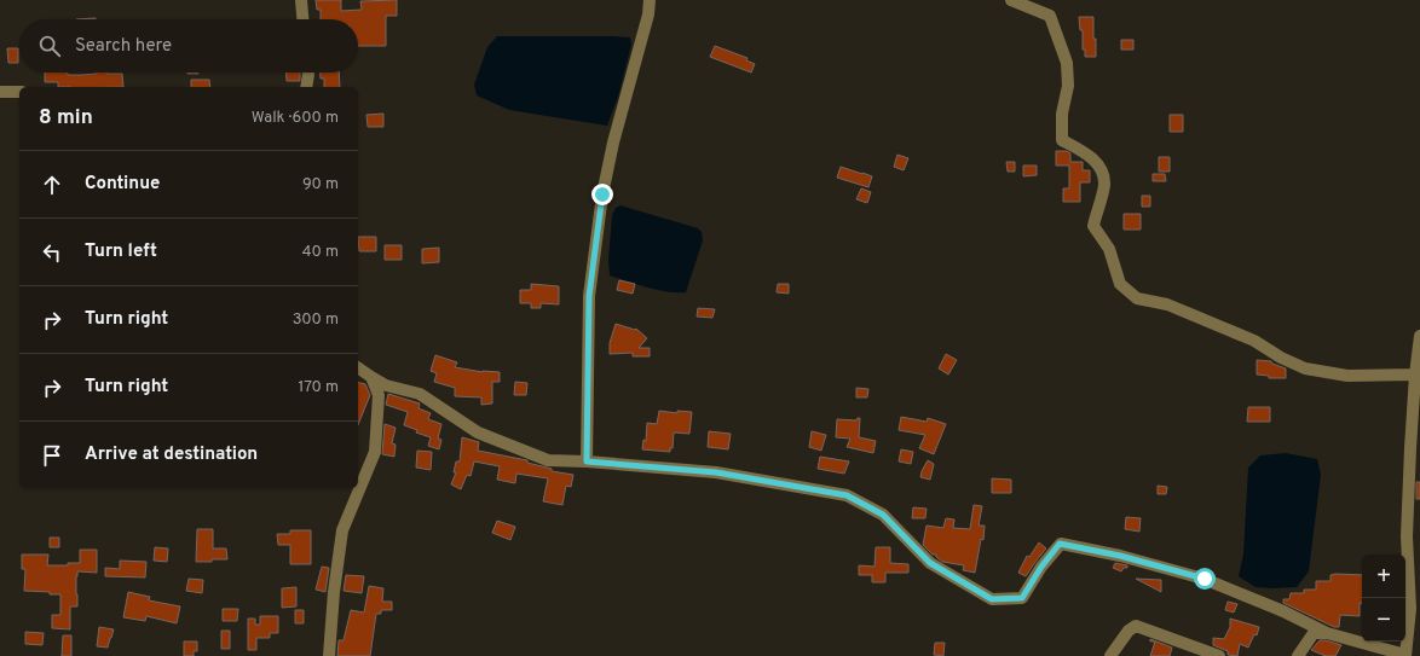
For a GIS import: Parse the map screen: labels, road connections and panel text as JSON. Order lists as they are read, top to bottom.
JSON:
{
  "page": {
    "search": "Search here",
    "heading": ["8 min", "Walk · 600 m"],
    "list": [
      ["Continue", "90 m"],
      ["Turn left", "40 m"],
      ["Turn right", "300 m"],
      ["Turn right", "170 m"],
      "Arrive at destination"
    ],
    "map_buttons": ["+", "−"]
  }
}
